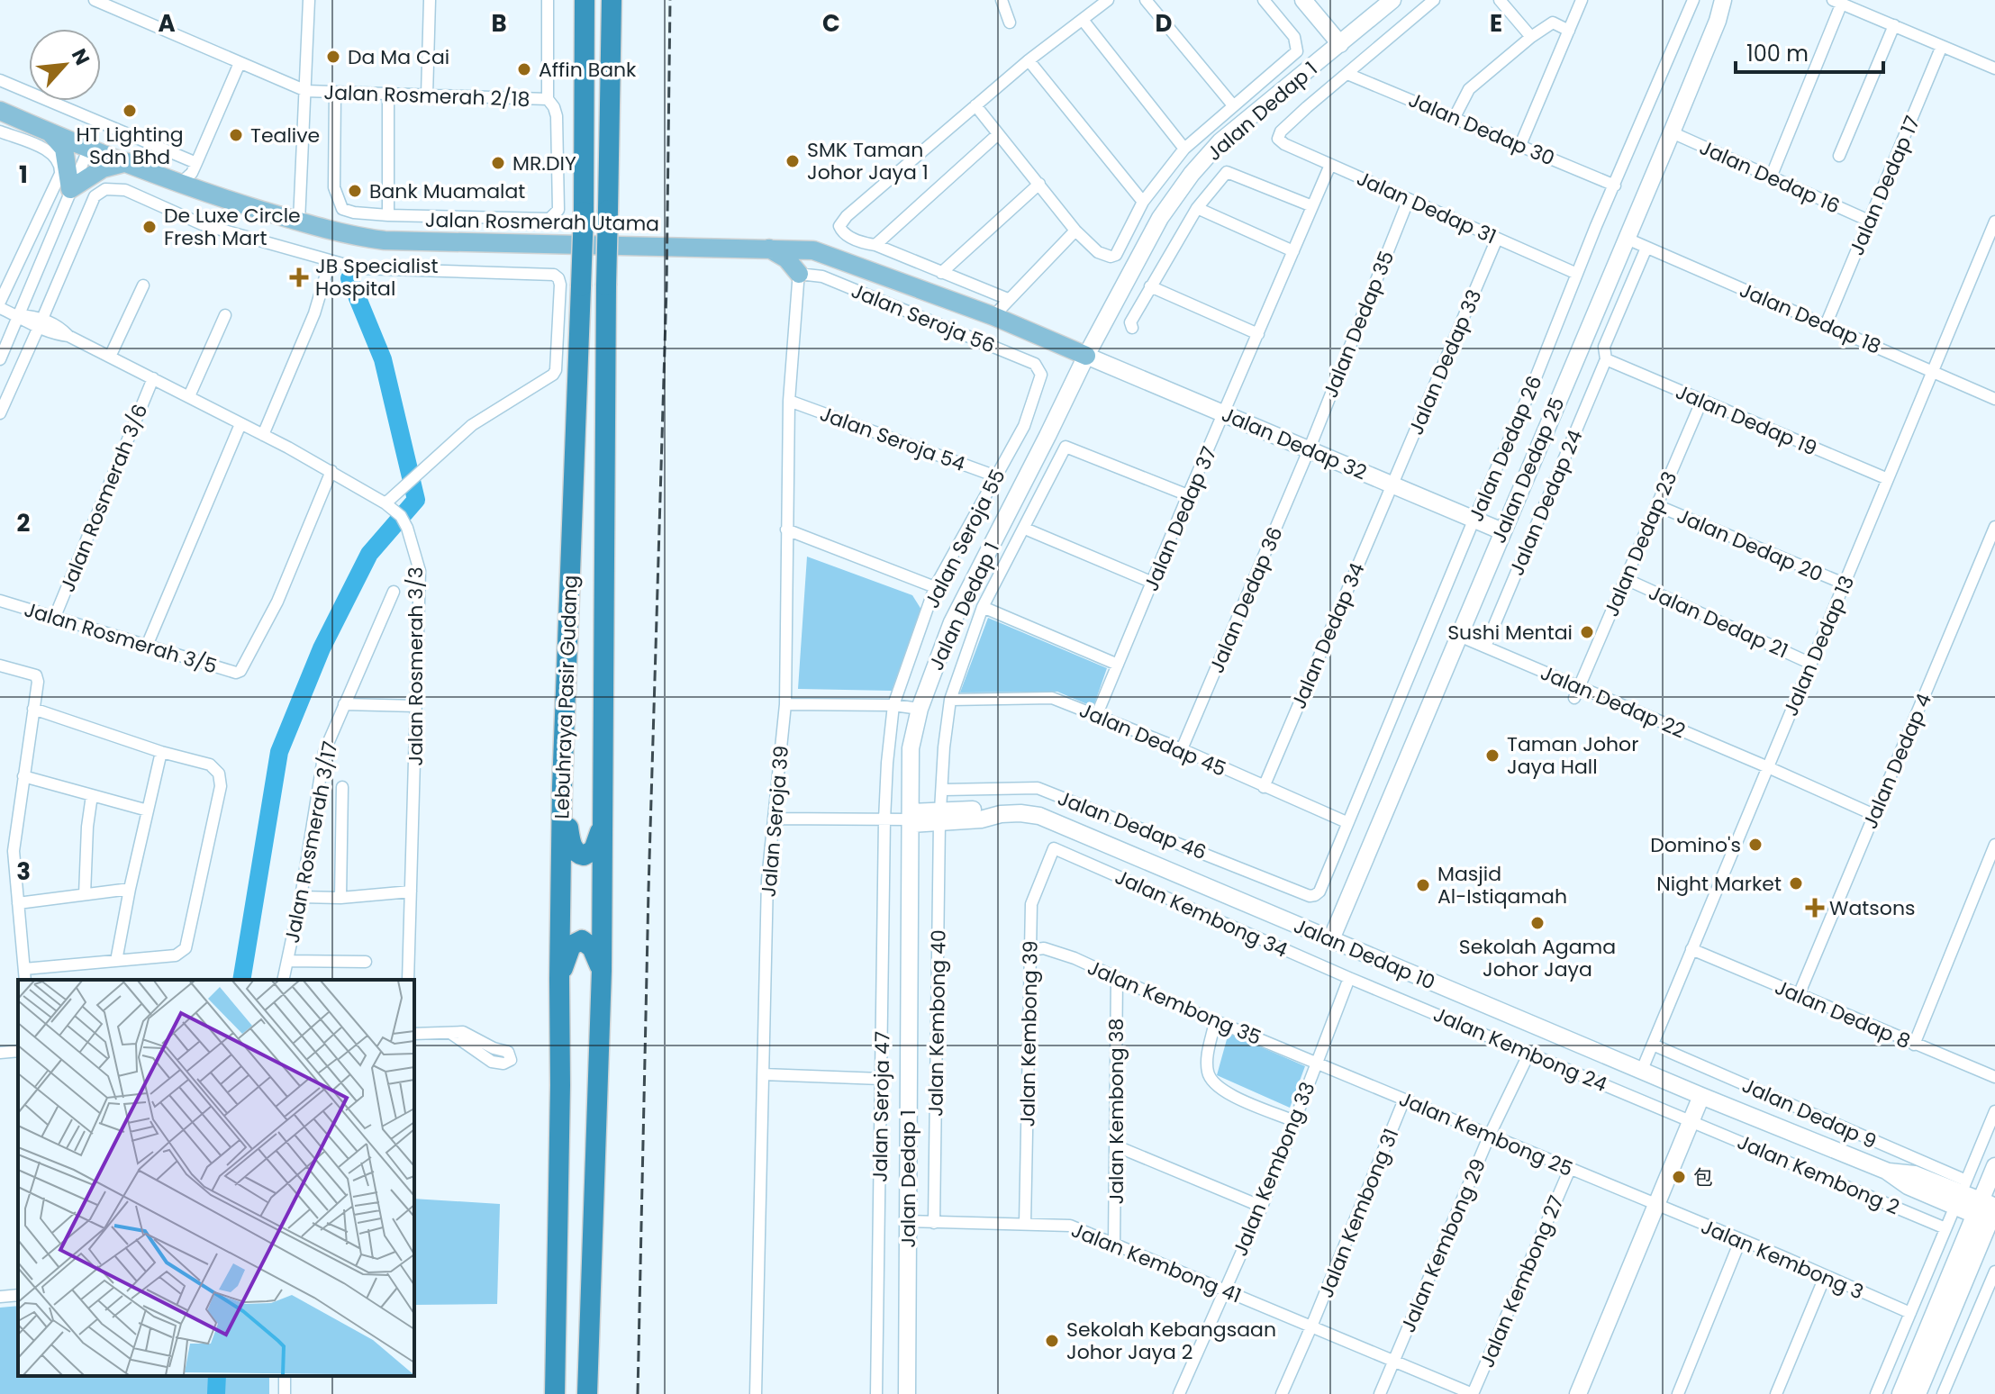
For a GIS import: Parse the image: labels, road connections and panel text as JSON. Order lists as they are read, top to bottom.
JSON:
{
  "streets": {
    "highway": ["Lebuhraya Pasir Gudang"],
    "main road": [
      "Jalan Dedap 1",
      "Jalan Rosmerah Utama",
      "Jalan Dedap 32",
      "Jalan Dedap 25",
      "Jalan Dedap 10"
    ],
    "street": [
      "Jalan Rosmerah 2/18",
      "Jalan Dedap 30",
      "Jalan Dedap 16",
      "Jalan Dedap 17",
      "Jalan Dedap 31",
      "Jalan Seroja 56",
      "Jalan Dedap 18",
      "Jalan Dedap 35",
      "Jalan Dedap 33",
      "Jalan Dedap 19",
      "Jalan Seroja 54",
      "Jalan Dedap 26",
      "Jalan Rosmerah 3/6",
      "Jalan Dedap 24",
      "Jalan Dedap 37",
      "Jalan Seroja 55",
      "Jalan Dedap 23",
      "Jalan Dedap 20",
      "Jalan Dedap 36",
      "Jalan Dedap 21",
      "Jalan Dedap 34",
      "Jalan Rosmerah 3/5",
      "Jalan Dedap 13",
      "Jalan Rosmerah 3/3",
      "Jalan Dedap 22",
      "Jalan Dedap 45",
      "Jalan Dedap 4",
      "Jalan Seroja 39",
      "Jalan Dedap 46",
      "Jalan Rosmerah 3/17",
      "Jalan Kembong 34",
      "Jalan Kembong 35",
      "Jalan Dedap 8",
      "Jalan Kembong 40",
      "Jalan Kembong 39",
      "Jalan Kembong 24",
      "Jalan Seroja 47",
      "Jalan Kembong 38",
      "Jalan Dedap 9",
      "Jalan Kembong 25",
      "Jalan Kembong 33",
      "Jalan Kembong 2",
      "Jalan Kembong 31",
      "Jalan Kembong 29",
      "Jalan Kembong 3",
      "Jalan Kembong 41",
      "Jalan Kembong 27"
    ]
  },
  "crossings": [
    ["Jalan Dedap 1", "Jalan Rosmerah Utama"],
    ["Jalan Dedap 1", "Jalan Dedap 32"],
    ["Jalan Dedap 1", "Jalan Dedap 10"],
    ["Jalan Dedap 1", "Jalan Kembong 41"],
    ["Jalan Dedap 30", "Jalan Dedap 31"],
    ["Jalan Dedap 30", "Jalan Dedap 26"],
    ["Jalan Dedap 16", "Jalan Dedap 17"],
    ["Jalan Dedap 16", "Jalan Dedap 25"],
    ["Jalan Dedap 17", "Jalan Dedap 18"],
    ["Jalan Dedap 31", "Jalan Dedap 35"],
    ["Jalan Dedap 31", "Jalan Dedap 33"],
    ["Jalan Dedap 31", "Jalan Dedap 26"],
    ["Jalan Dedap 31", "Jalan Dedap 37"],
    ["Jalan Rosmerah Utama", "Jalan Dedap 32"],
    ["Jalan Rosmerah Utama", "Jalan Seroja 39"],
    ["Jalan Seroja 56", "Jalan Seroja 55"],
    ["Jalan Seroja 56", "Jalan Seroja 39"],
    ["Jalan Dedap 18", "Jalan Dedap 25"],
    ["Jalan Dedap 18", "Jalan Dedap 24"],
    ["Jalan Dedap 18", "Jalan Dedap 13"],
    ["Jalan Dedap 35", "Jalan Dedap 32"],
    ["Jalan Dedap 35", "Jalan Dedap 36"],
    ["Jalan Dedap 33", "Jalan Dedap 32"],
    ["Jalan Dedap 33", "Jalan Dedap 34"],
    ["Jalan Dedap 19", "Jalan Dedap 24"],
    ["Jalan Dedap 19", "Jalan Dedap 23"],
    ["Jalan Dedap 19", "Jalan Dedap 13"],
    ["Jalan Seroja 54", "Jalan Seroja 55"],
    ["Jalan Seroja 54", "Jalan Seroja 39"],
    ["Jalan Dedap 32", "Jalan Dedap 26"],
    ["Jalan Dedap 32", "Jalan Dedap 25"],
    ["Jalan Dedap 32", "Jalan Dedap 37"],
    ["Jalan Dedap 32", "Jalan Dedap 36"],
    ["Jalan Dedap 32", "Jalan Dedap 34"],
    ["Jalan Dedap 26", "Jalan Dedap 45"],
    ["Jalan Dedap 26", "Jalan Dedap 46"],
    ["Jalan Dedap 25", "Jalan Dedap 22"],
    ["Jalan Dedap 25", "Jalan Dedap 10"],
    ["Jalan Rosmerah 3/6", "Jalan Rosmerah 3/5"],
    ["Jalan Rosmerah 3/6", "Jalan Rosmerah 3/3"],
    ["Jalan Dedap 24", "Jalan Dedap 22"],
    ["Jalan Dedap 37", "Jalan Dedap 45"],
    ["Jalan Dedap 37", "Jalan Kembong 40"],
    ["Jalan Seroja 55", "Jalan Seroja 47"],
    ["Jalan Dedap 23", "Jalan Dedap 20"],
    ["Jalan Dedap 23", "Jalan Dedap 21"],
    ["Jalan Dedap 23", "Jalan Dedap 22"],
    ["Jalan Dedap 20", "Jalan Dedap 13"],
    ["Jalan Dedap 36", "Jalan Dedap 45"],
    ["Jalan Dedap 21", "Jalan Dedap 13"],
    ["Jalan Dedap 34", "Jalan Dedap 45"],
    ["Jalan Rosmerah 3/5", "Jalan Rosmerah 3/3"],
    ["Jalan Dedap 13", "Jalan Dedap 22"],
    ["Jalan Dedap 13", "Jalan Dedap 10"],
    ["Jalan Dedap 13", "Jalan Dedap 8"],
    ["Jalan Dedap 13", "Jalan Dedap 9"],
    ["Jalan Dedap 22", "Jalan Dedap 4"],
    ["Jalan Dedap 45", "Jalan Kembong 40"],
    ["Jalan Dedap 4", "Jalan Dedap 8"],
    ["Jalan Dedap 46", "Jalan Kembong 40"],
    ["Jalan Kembong 34", "Jalan Kembong 39"],
    ["Jalan Kembong 34", "Jalan Kembong 24"],
    ["Jalan Kembong 34", "Jalan Kembong 33"],
    ["Jalan Dedap 10", "Jalan Kembong 40"],
    ["Jalan Dedap 10", "Jalan Dedap 9"],
    ["Jalan Kembong 35", "Jalan Kembong 39"],
    ["Jalan Kembong 35", "Jalan Kembong 38"],
    ["Jalan Kembong 35", "Jalan Kembong 25"],
    ["Jalan Kembong 35", "Jalan Kembong 33"],
    ["Jalan Kembong 40", "Jalan Kembong 41"],
    ["Jalan Kembong 39", "Jalan Kembong 41"],
    ["Jalan Kembong 24", "Jalan Kembong 33"],
    ["Jalan Kembong 24", "Jalan Kembong 2"],
    ["Jalan Kembong 24", "Jalan Kembong 29"],
    ["Jalan Kembong 38", "Jalan Kembong 41"],
    ["Jalan Kembong 25", "Jalan Kembong 33"],
    ["Jalan Kembong 25", "Jalan Kembong 31"],
    ["Jalan Kembong 25", "Jalan Kembong 29"],
    ["Jalan Kembong 25", "Jalan Kembong 3"],
    ["Jalan Kembong 25", "Jalan Kembong 27"],
    ["Jalan Kembong 33", "Jalan Kembong 41"],
    ["Jalan Kembong 31", "Jalan Kembong 41"],
    ["Jalan Kembong 29", "Jalan Kembong 41"],
    ["Jalan Kembong 41", "Jalan Kembong 27"]
  ],
  "places": {
    "other": [
      "Da Ma Cai",
      "Affin Bank",
      "HT Lighting Sdn Bhd",
      "Tealive",
      "SMK Taman Johor Jaya 1",
      "MR.DIY",
      "Bank Muamalat",
      "De Luxe Circle Fresh Mart",
      "Sushi Mentai",
      "Taman Johor Jaya Hall",
      "Domino's",
      "Night Market",
      "Masjid Al-Istiqamah",
      "Sekolah Agama Johor Jaya",
      "包",
      "Sekolah Kebangsaan Johor Jaya 2"
    ],
    "health": ["JB Specialist Hospital", "Watsons"]
  },
  "scale_bar": "100 m",
  "north": "top right",
  "grid": {
    "columns": [
      "A",
      "B",
      "C",
      "D",
      "E"
    ],
    "rows": ["1", "2", "3"]
  }
}
